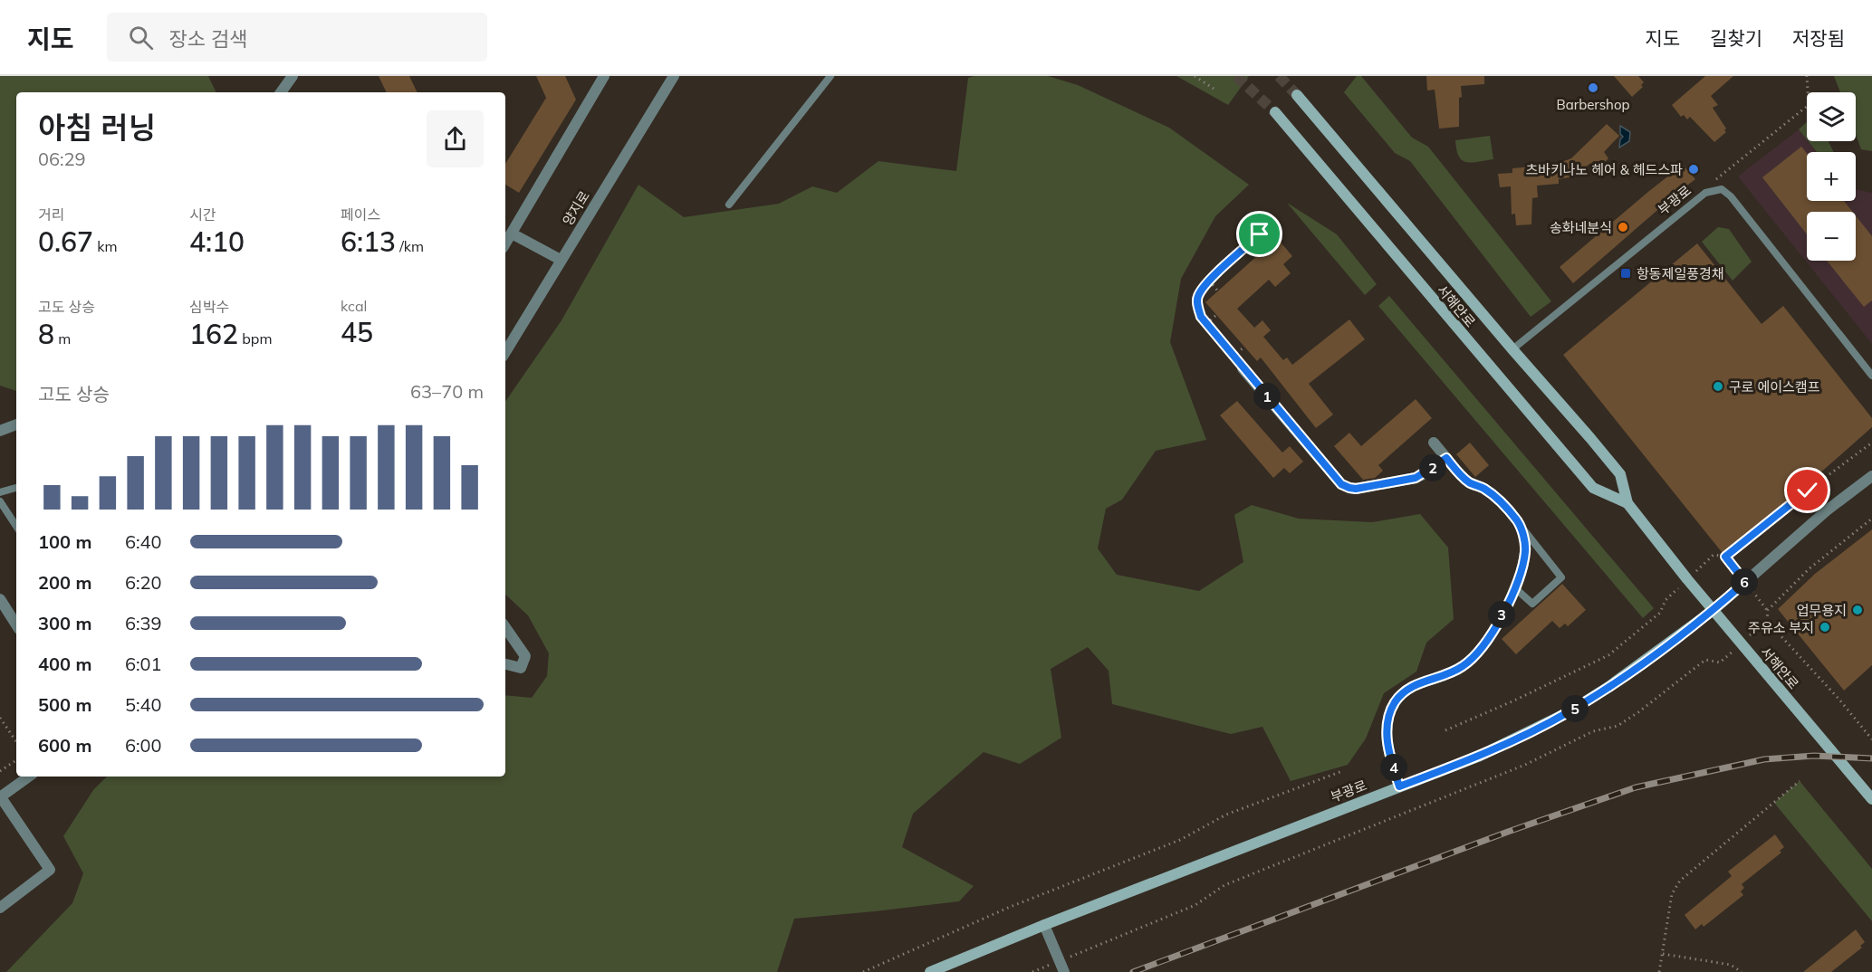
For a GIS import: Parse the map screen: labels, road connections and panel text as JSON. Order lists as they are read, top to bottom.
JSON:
{
  "streets": {
    "main road": ["부광로", "서해안로"],
    "street": ["양지로"]
  },
  "crossings": [
    ["부광로", "서해안로"]
  ],
  "places": {
    "other": [
      "Barbershop",
      "츠바키나노 헤어 & 헤드스파",
      "송화네분식",
      "구로 에이스캠프",
      "업무용지",
      "주유소 부지"
    ],
    "transit": ["항동제일풍경채"]
  },
  "page": {
    "header": "지도",
    "search": "장소 검색",
    "nav": ["지도", "길찾기", "저장됨"],
    "map_buttons": ["+", "−"],
    "heading": ["아침 러닝", "06:29"],
    "stats": [
      ["거리", "0.67 km"],
      ["시간", "4:10"],
      ["페이스", "6:13 /km"],
      ["고도 상승", "8 m"],
      ["심박수", "162 bpm"],
      ["kcal", "45"]
    ],
    "chart": ["고도 상승", "63–70 m"],
    "pins": [
      "1",
      "2",
      "6",
      "3",
      "5",
      "4"
    ],
    "list": [
      {
        "name": "100 m",
        "note": "6:40"
      },
      {
        "name": "200 m",
        "note": "6:20"
      },
      {
        "name": "300 m",
        "note": "6:39"
      },
      {
        "name": "400 m",
        "note": "6:01"
      },
      {
        "name": "500 m",
        "note": "5:40"
      },
      {
        "name": "600 m",
        "note": "6:00"
      }
    ]
  }
}
